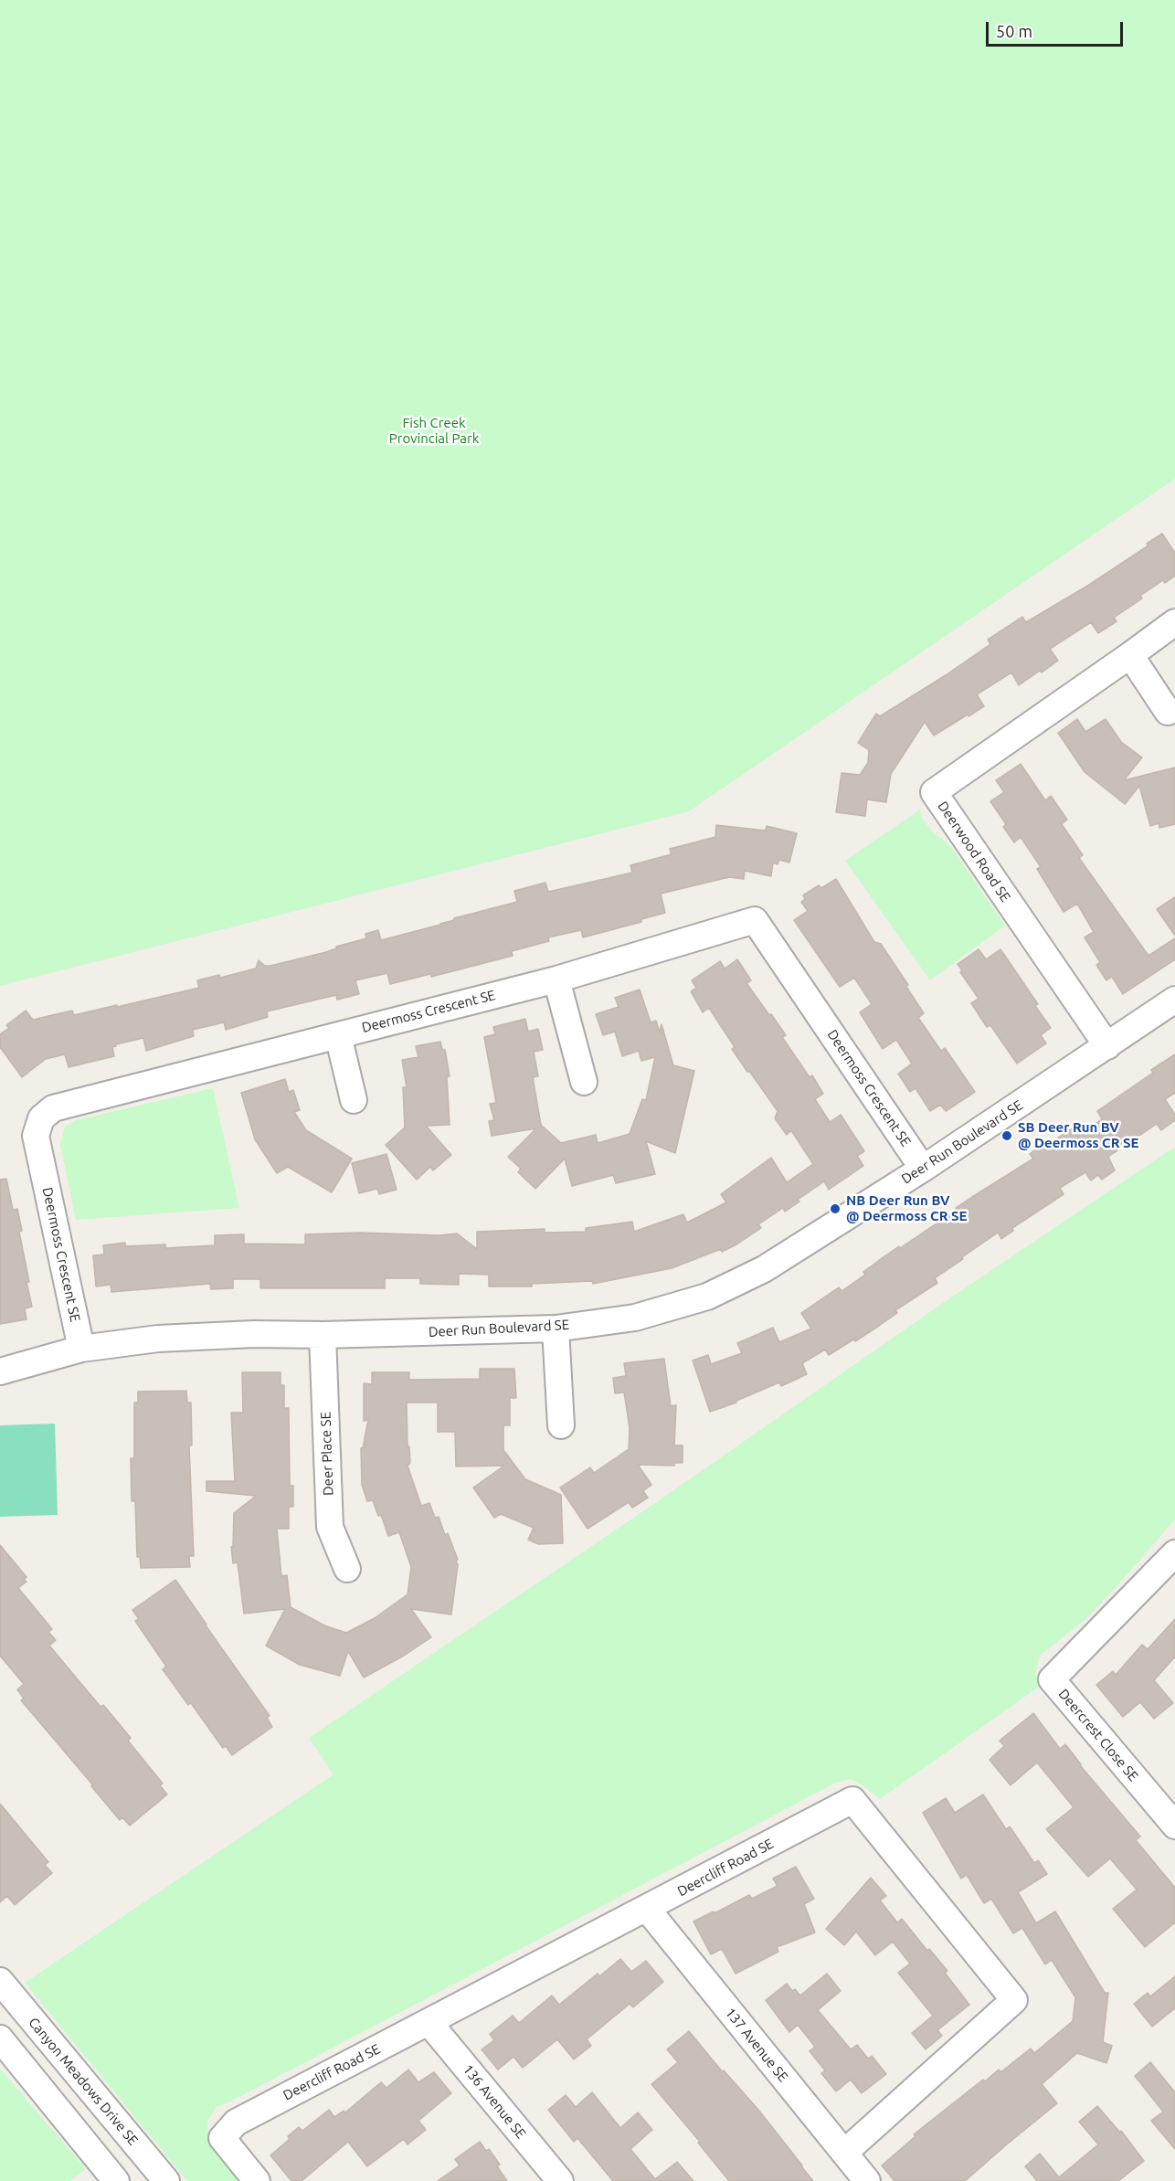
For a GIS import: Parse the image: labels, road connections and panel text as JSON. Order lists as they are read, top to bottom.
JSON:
{
  "streets": {
    "street": [
      "Deerwood Road SE",
      "Deermoss Crescent SE",
      "Deer Run Boulevard SE",
      "Deer Place SE",
      "Deercrest Close SE",
      "Deercliff Road SE",
      "137 Avenue SE",
      "Canyon Meadows Drive SE",
      "136 Avenue SE"
    ]
  },
  "crossings": [
    ["Deerwood Road SE", "Deer Run Boulevard SE"],
    ["Deermoss Crescent SE", "Deer Run Boulevard SE"],
    ["Deer Run Boulevard SE", "Deer Place SE"],
    ["Deercliff Road SE", "137 Avenue SE"],
    ["Deercliff Road SE", "136 Avenue SE"]
  ],
  "parks": ["Fish Creek Provincial Park"],
  "places": ["SB Deer Run BV @ Deermoss CR SE", "NB Deer Run BV @ Deermoss CR SE"],
  "scale_bar": "50 m"
}
